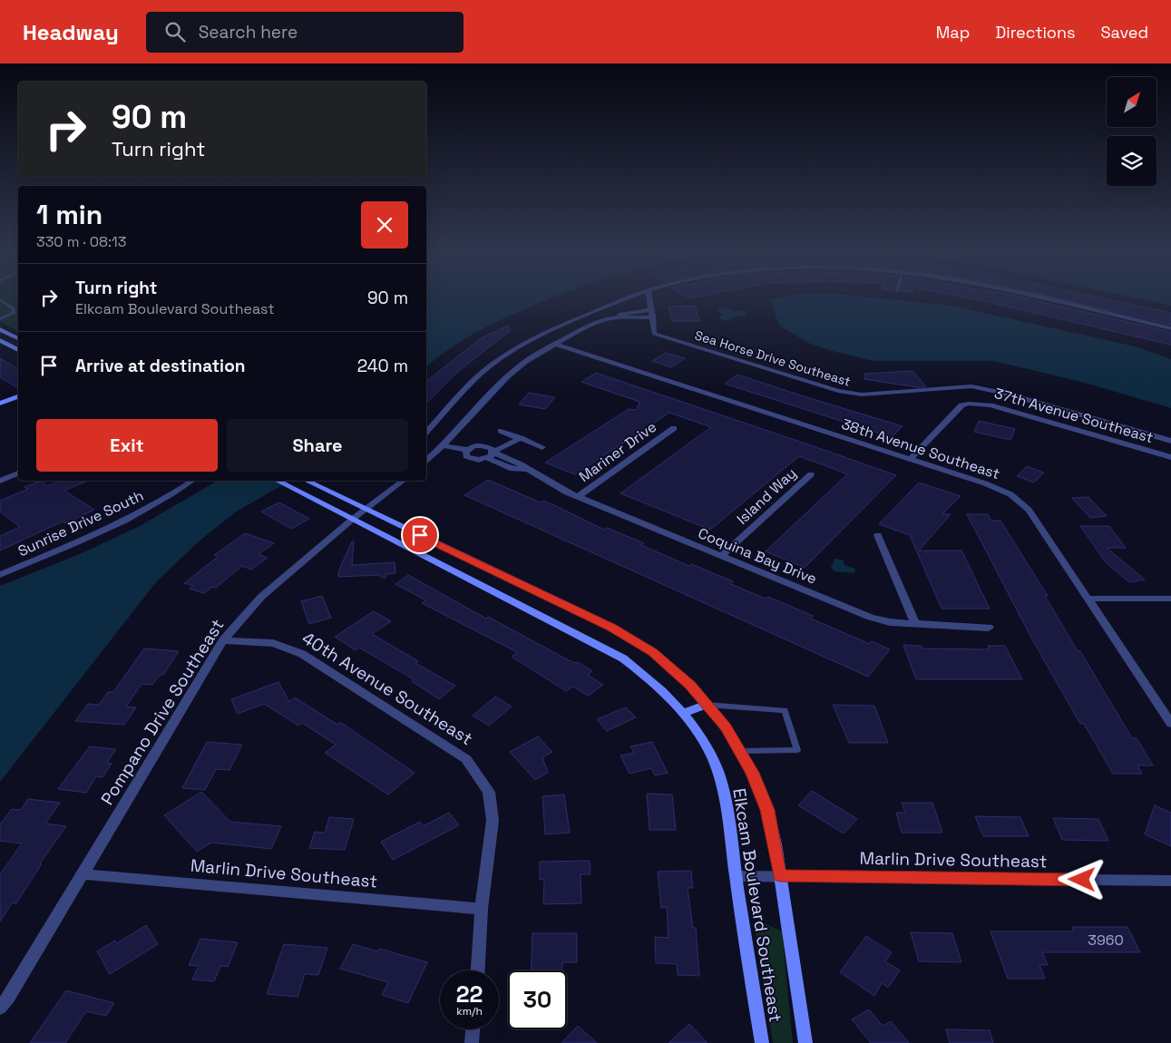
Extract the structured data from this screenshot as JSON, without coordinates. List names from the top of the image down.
{
  "streets": {
    "street": [
      "Sea Horse Drive Southeast",
      "37th Avenue Southeast",
      "38th Avenue Southeast",
      "Mariner Drive",
      "Island Way",
      "Sunrise Drive South",
      "Coquina Bay Drive",
      "40th Avenue Southeast",
      "Pompano Drive Southeast",
      "Marlin Drive Southeast",
      "Elkcam Boulevard Southeast"
    ]
  },
  "crossings": [
    ["37th Avenue Southeast", "38th Avenue Southeast"],
    ["Mariner Drive", "Coquina Bay Drive"],
    ["Island Way", "Coquina Bay Drive"],
    ["40th Avenue Southeast", "Pompano Drive Southeast"],
    ["40th Avenue Southeast", "Marlin Drive Southeast"],
    ["Pompano Drive Southeast", "Marlin Drive Southeast"],
    ["Pompano Drive Southeast", "Elkcam Boulevard Southeast"],
    ["Marlin Drive Southeast", "Elkcam Boulevard Southeast"]
  ],
  "house_numbers": ["3960"],
  "north": "top right",
  "page": {
    "header": "Headway",
    "search": "Search here",
    "nav": ["Map", "Directions", "Saved"],
    "turn": ["90 m", "Turn right"],
    "heading": ["1 min", "330 m · 08:13"],
    "list": [
      {
        "name": "Turn right",
        "note": "Elkcam Boulevard Southeast",
        "value": "90 m"
      },
      {
        "name": "Arrive at destination",
        "value": "240 m"
      }
    ],
    "buttons": ["Exit", "Share"],
    "speed": "22 km/h",
    "limit": "30"
  }
}
